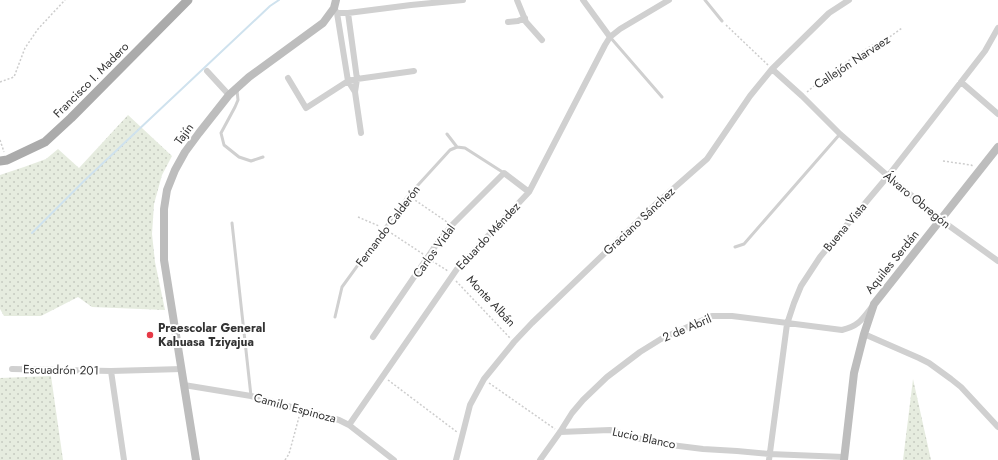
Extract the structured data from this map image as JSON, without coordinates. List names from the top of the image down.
{
  "streets": {
    "main road": ["Francisco I. Madero", "Tajín", "Aquiles Serdán"],
    "street": [
      "Álvaro Obregón",
      "Graciano Sánchez",
      "Buena Vista",
      "Eduardo Méndez",
      "Carlos Vidal",
      "2 de Abril",
      "Escuadrón 201",
      "Camilo Espinoza",
      "Lucio Blanco"
    ],
    "lane": ["Fernando Calderón"],
    "path": ["Callejón Narvaez", "Monte Albán"]
  },
  "crossings": [
    ["Callejón Narvaez", "Álvaro Obregón"],
    ["Tajín", "Escuadrón 201"],
    ["Tajín", "Camilo Espinoza"],
    ["Álvaro Obregón", "Graciano Sánchez"],
    ["Álvaro Obregón", "Buena Vista"],
    ["Álvaro Obregón", "Aquiles Serdán"],
    ["Graciano Sánchez", "Monte Albán"],
    ["Fernando Calderón", "Monte Albán"],
    ["Buena Vista", "2 de Abril"],
    ["Buena Vista", "Lucio Blanco"],
    ["Eduardo Méndez", "Monte Albán"],
    ["Eduardo Méndez", "Camilo Espinoza"],
    ["Carlos Vidal", "Monte Albán"],
    ["Aquiles Serdán", "2 de Abril"],
    ["Aquiles Serdán", "Lucio Blanco"],
    ["2 de Abril", "Lucio Blanco"]
  ],
  "places": ["Preescolar General Kahuasa Tziyajua"]
}
